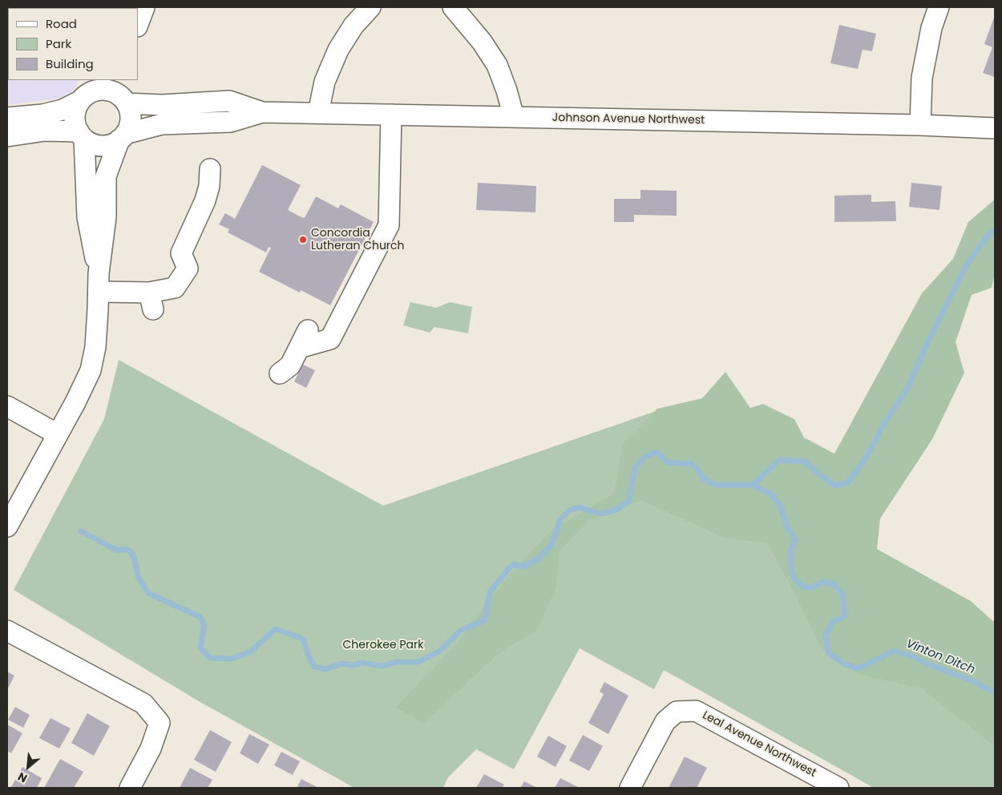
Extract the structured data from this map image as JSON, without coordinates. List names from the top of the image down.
{
  "streets": {
    "street": ["Johnson Avenue Northwest", "Leal Avenue Northwest"]
  },
  "water": ["Vinton Ditch"],
  "parks": ["Cherokee Park"],
  "places": ["Concordia Lutheran Church"],
  "legend": ["Road", "Park", "Building"],
  "north": "bottom left"
}
